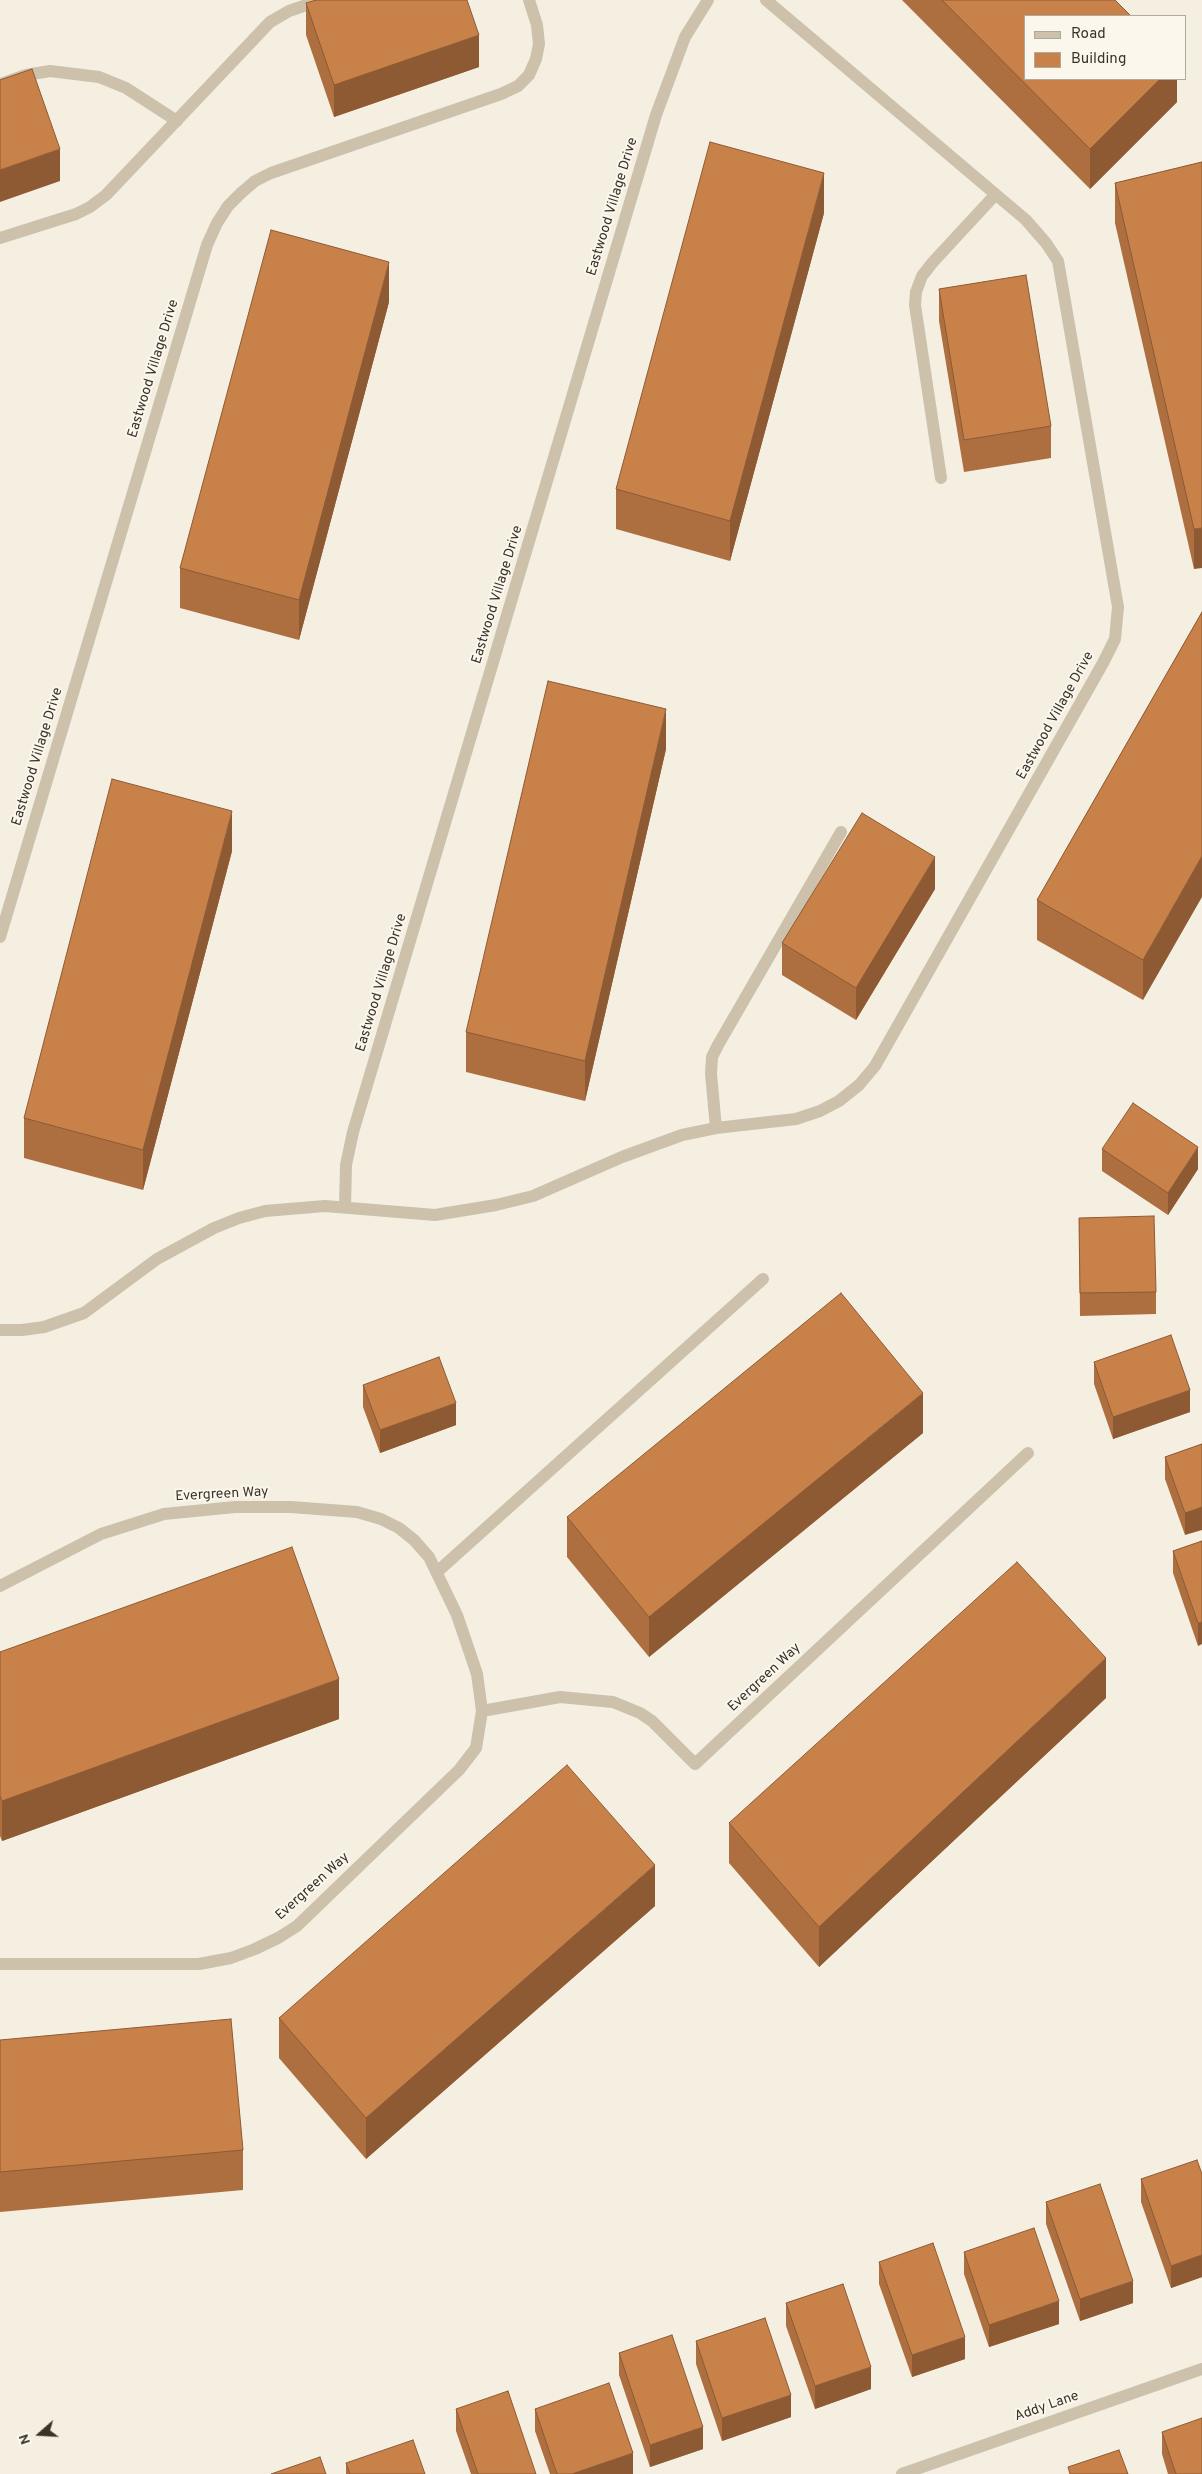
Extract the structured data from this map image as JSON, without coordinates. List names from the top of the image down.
{
  "streets": {
    "street": ["Eastwood Village Drive", "Evergreen Way", "Addy Lane"]
  },
  "legend": ["Road", "Building"],
  "north": "left"
}
